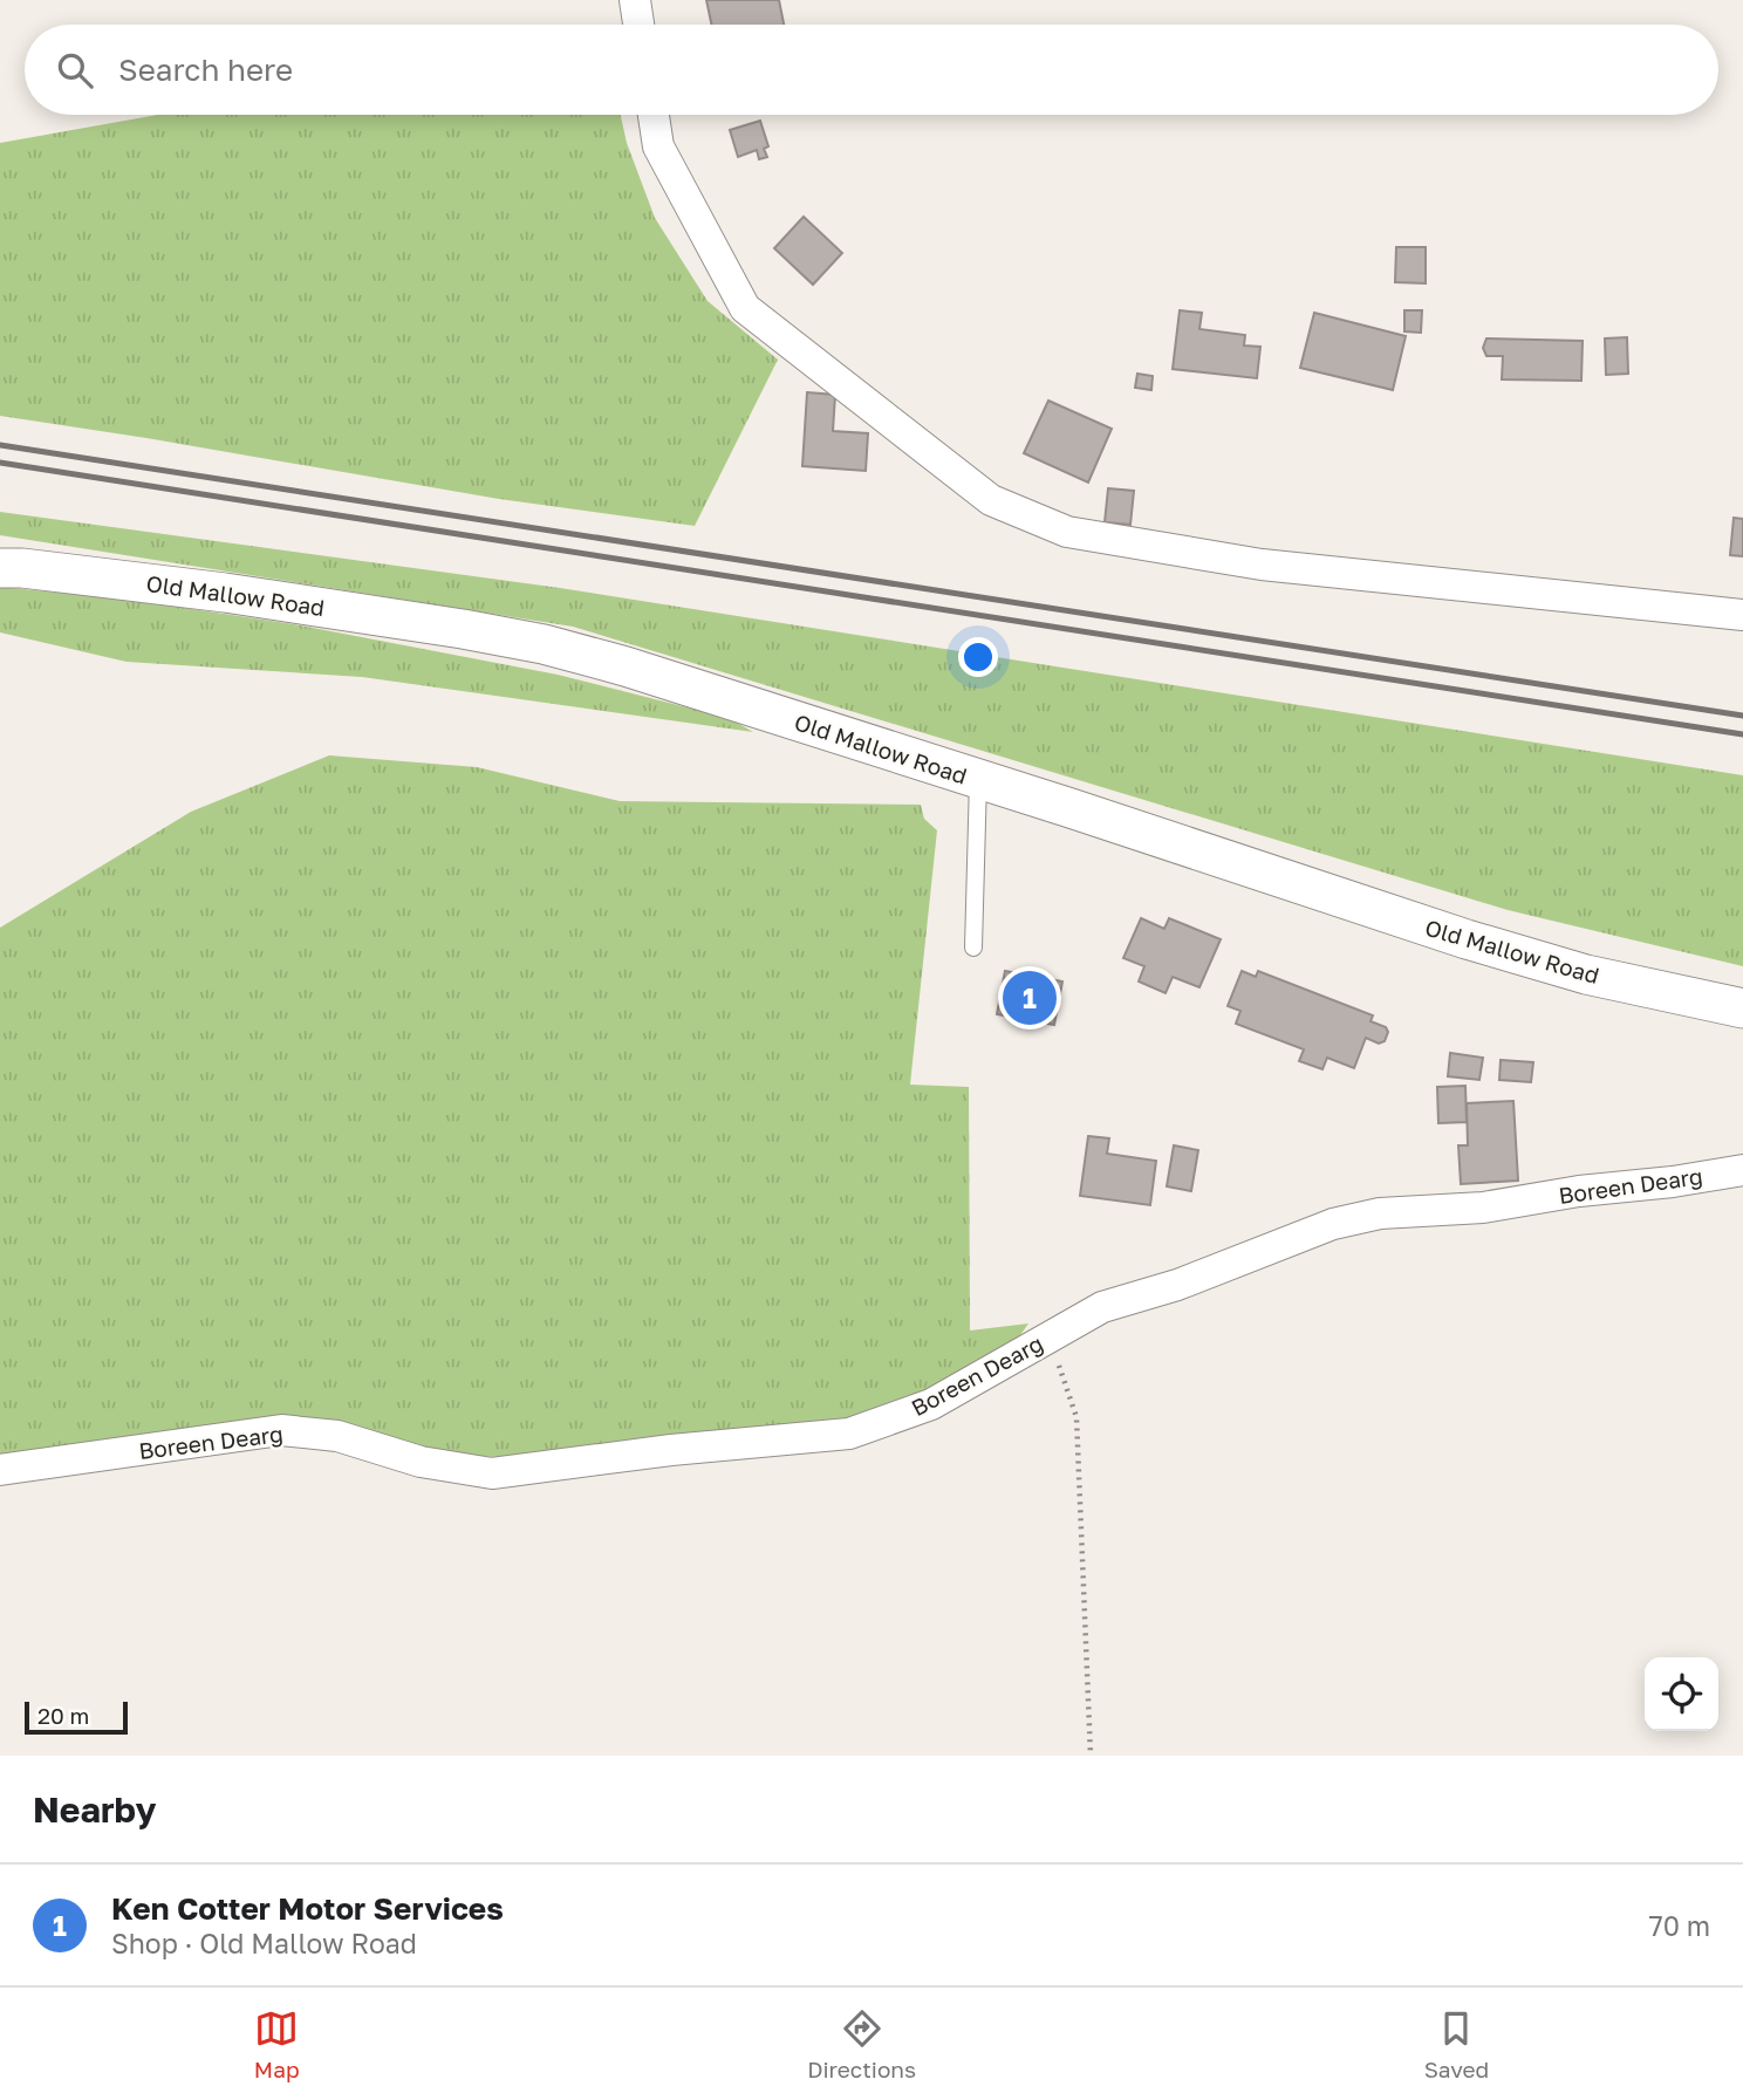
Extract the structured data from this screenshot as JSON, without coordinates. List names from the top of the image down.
{
  "streets": {
    "street": ["Old Mallow Road", "Boreen Dearg"]
  },
  "scale_bar": "20 m",
  "page": {
    "search": "Search here",
    "pins": "1",
    "scale": "20 m",
    "heading": "Nearby",
    "list": [
      {
        "mark": "1",
        "name": "Ken Cotter Motor Services",
        "note": "Shop · Old Mallow Road",
        "value": "70 m"
      }
    ],
    "nav": ["Map", "Directions", "Saved"]
  }
}
